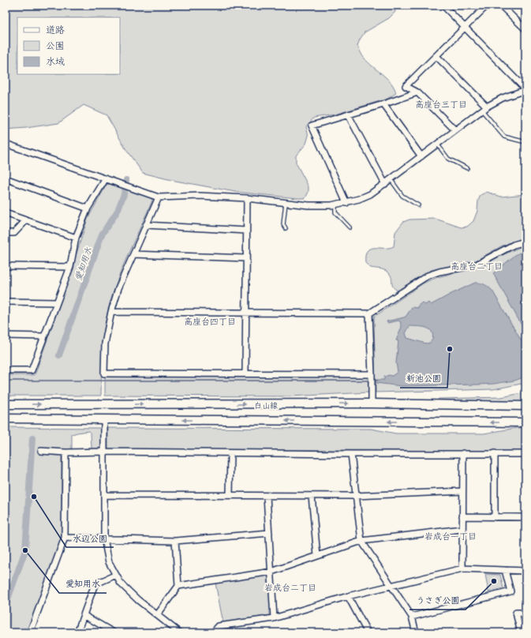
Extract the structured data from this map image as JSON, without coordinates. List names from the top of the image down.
{
  "streets": {
    "street": ["白山線"]
  },
  "districts": [
    "高座台三丁目",
    "高座台二丁目",
    "高座台四丁目",
    "岩成台一丁目",
    "岩成台二丁目"
  ],
  "water": ["愛知用水"],
  "places": [
    "新池公園",
    "水辺公園",
    "愛知用水",
    "うさぎ公園"
  ],
  "legend": ["道路", "公園", "水域"]
}
